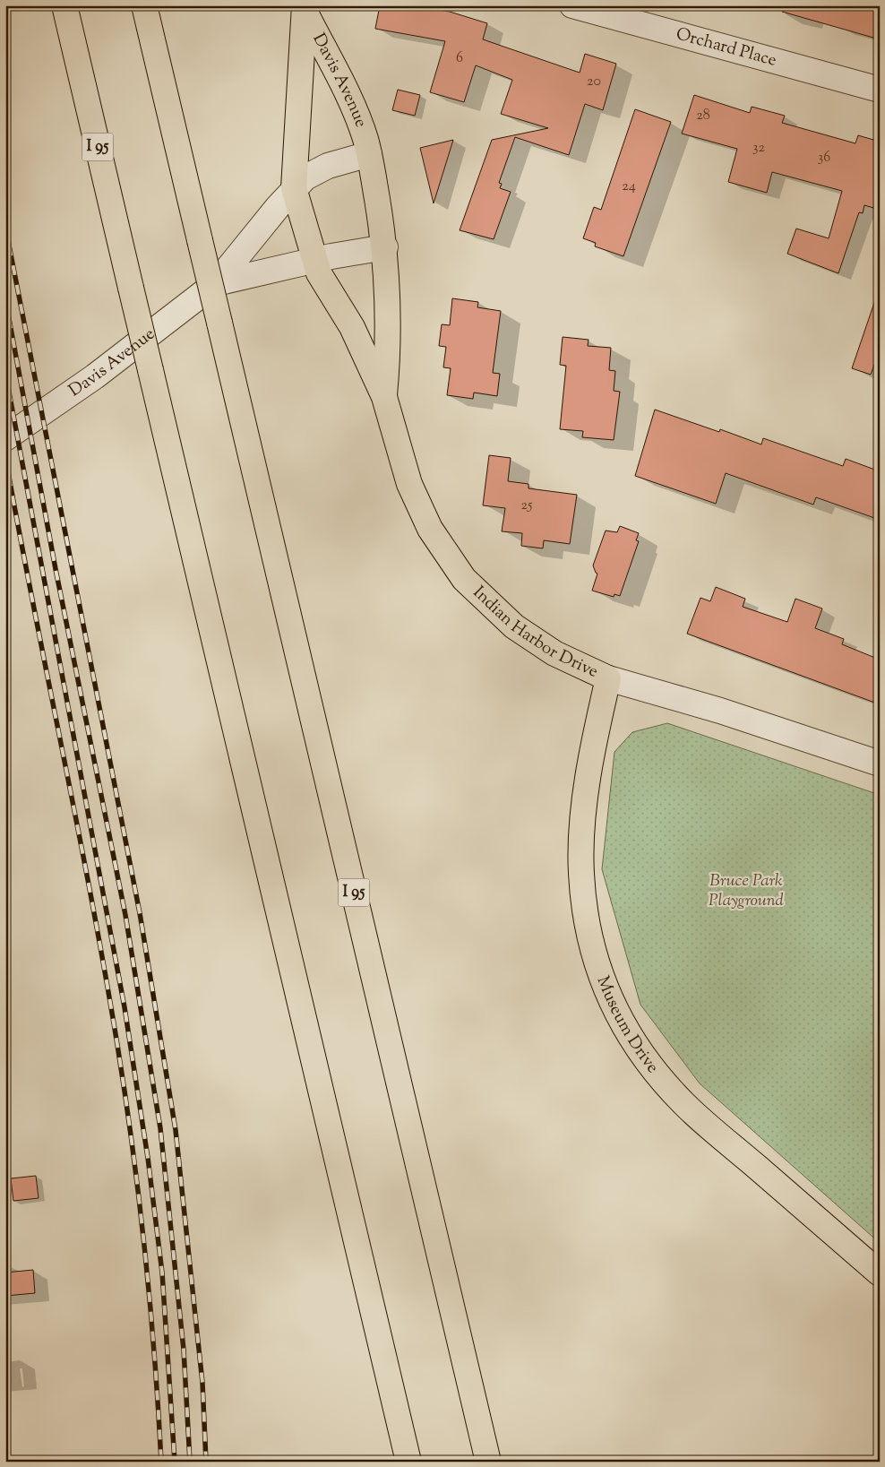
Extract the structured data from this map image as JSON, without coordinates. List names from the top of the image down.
{
  "streets": {
    "main road": [
      "Davis Avenue",
      "I 95",
      "Indian Harbor Drive",
      "Museum Drive"
    ],
    "street": ["Orchard Place"]
  },
  "crossings": [
    ["Davis Avenue", "Indian Harbor Drive"],
    ["Indian Harbor Drive", "Museum Drive"]
  ],
  "parks": ["Bruce Park Playground"],
  "house_numbers": [
    "6",
    "20",
    "28",
    "32",
    "36",
    "24",
    "25"
  ]
}
